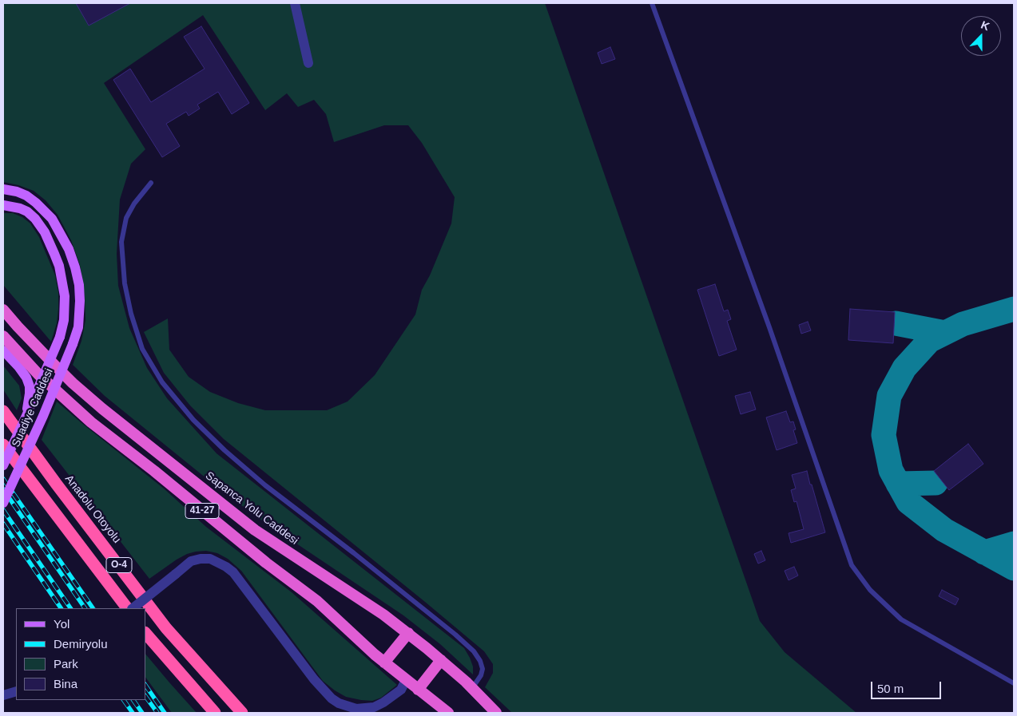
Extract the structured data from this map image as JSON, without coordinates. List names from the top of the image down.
{
  "streets": {
    "highway": [
      "Sapanca Yolu Caddesi",
      "Anadolu Otoyolu",
      "41-27",
      "O-4"
    ],
    "main road": ["Suadiye Caddesi"]
  },
  "legend": [
    "Yol",
    "Demiryolu",
    "Park",
    "Bina"
  ],
  "scale_bar": "50 m",
  "north": "top"
}
